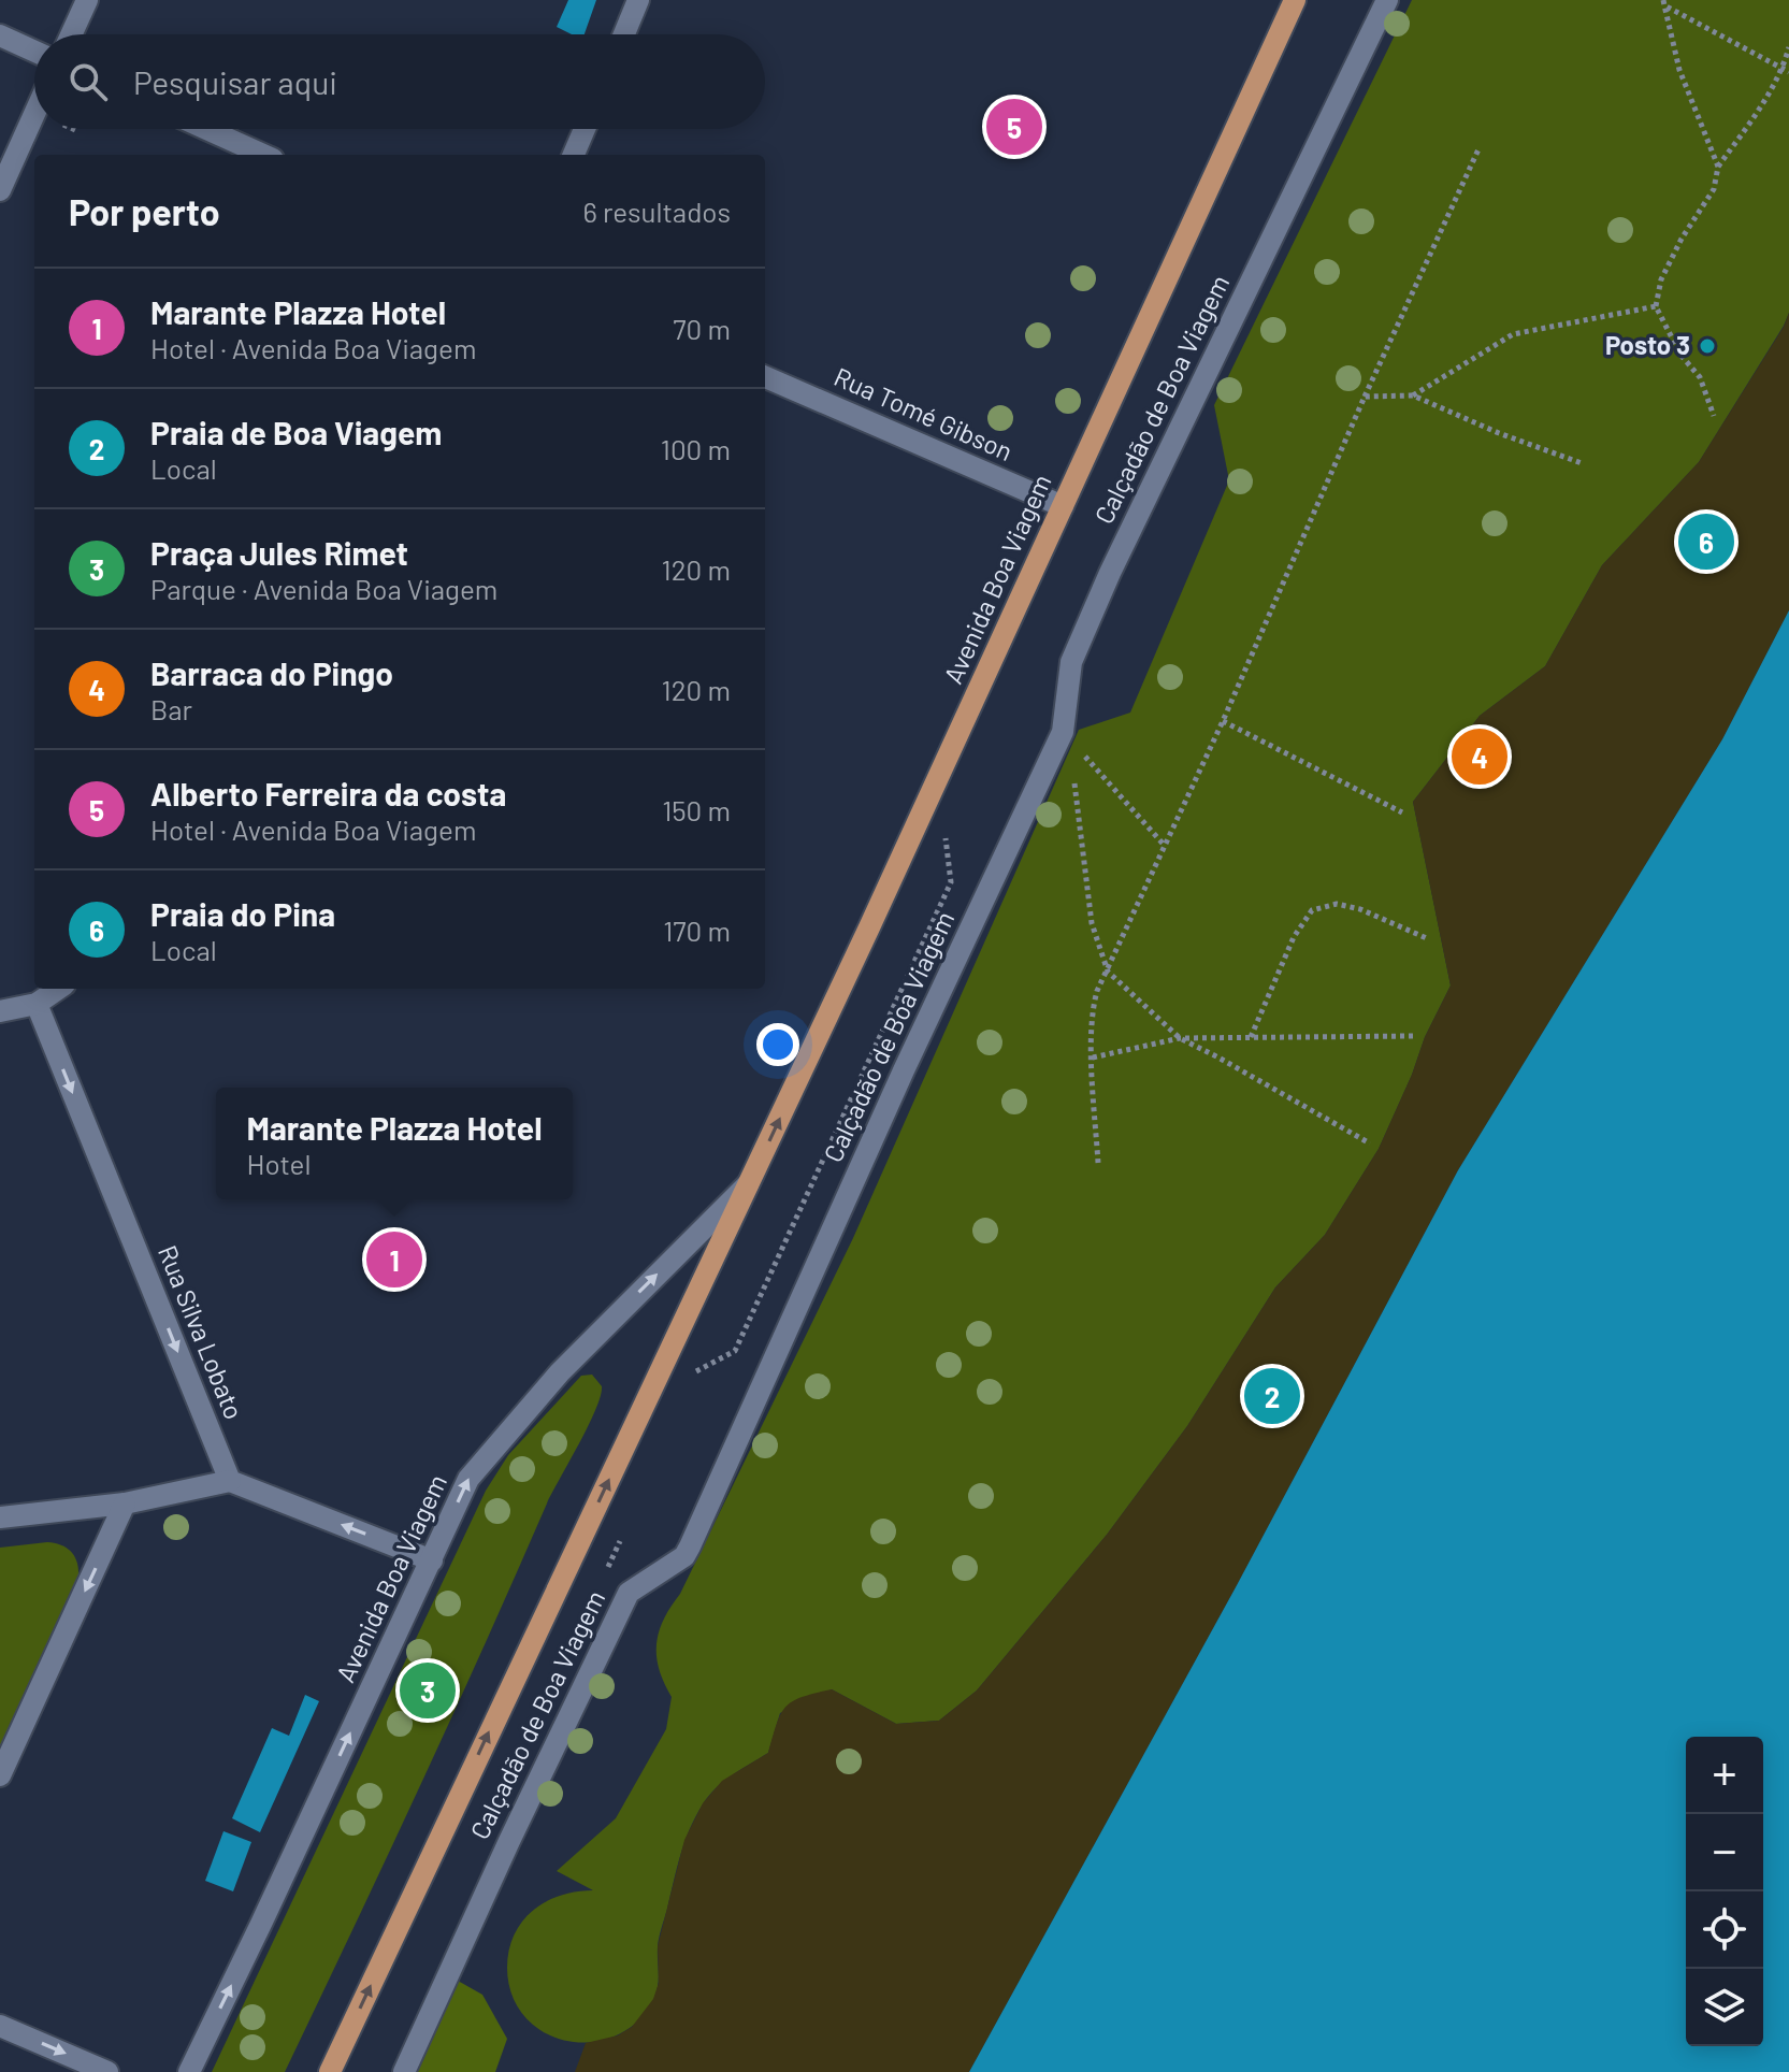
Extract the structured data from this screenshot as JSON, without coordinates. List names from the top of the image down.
{
  "streets": {
    "main road": ["Avenida Boa Viagem"],
    "street": ["Calçadão de Boa Viagem", "Rua Tomé Gibson", "Rua Silva Lobato"]
  },
  "crossings": [
    ["Rua Tomé Gibson", "Avenida Boa Viagem"]
  ],
  "one_way": ["Avenida Boa Viagem", "Rua Silva Lobato"],
  "places": ["Posto 3"],
  "page": {
    "search": "Pesquisar aqui",
    "pins": [
      "5",
      "6",
      "4",
      "1",
      "2",
      "3"
    ],
    "heading": ["Por perto", "6 resultados"],
    "list": [
      {
        "mark": "1",
        "name": "Marante Plazza Hotel",
        "note": "Hotel · Avenida Boa Viagem",
        "value": "70 m"
      },
      {
        "mark": "2",
        "name": "Praia de Boa Viagem",
        "note": "Local",
        "value": "100 m"
      },
      {
        "mark": "3",
        "name": "Praça Jules Rimet",
        "note": "Parque · Avenida Boa Viagem",
        "value": "120 m"
      },
      {
        "mark": "4",
        "name": "Barraca do Pingo",
        "note": "Bar",
        "value": "120 m"
      },
      {
        "mark": "5",
        "name": "Alberto Ferreira da costa",
        "note": "Hotel · Avenida Boa Viagem",
        "value": "150 m"
      },
      {
        "mark": "6",
        "name": "Praia do Pina",
        "note": "Local",
        "value": "170 m"
      }
    ],
    "popup": ["Marante Plazza Hotel", "Hotel"],
    "map_buttons": ["+", "−"]
  }
}
